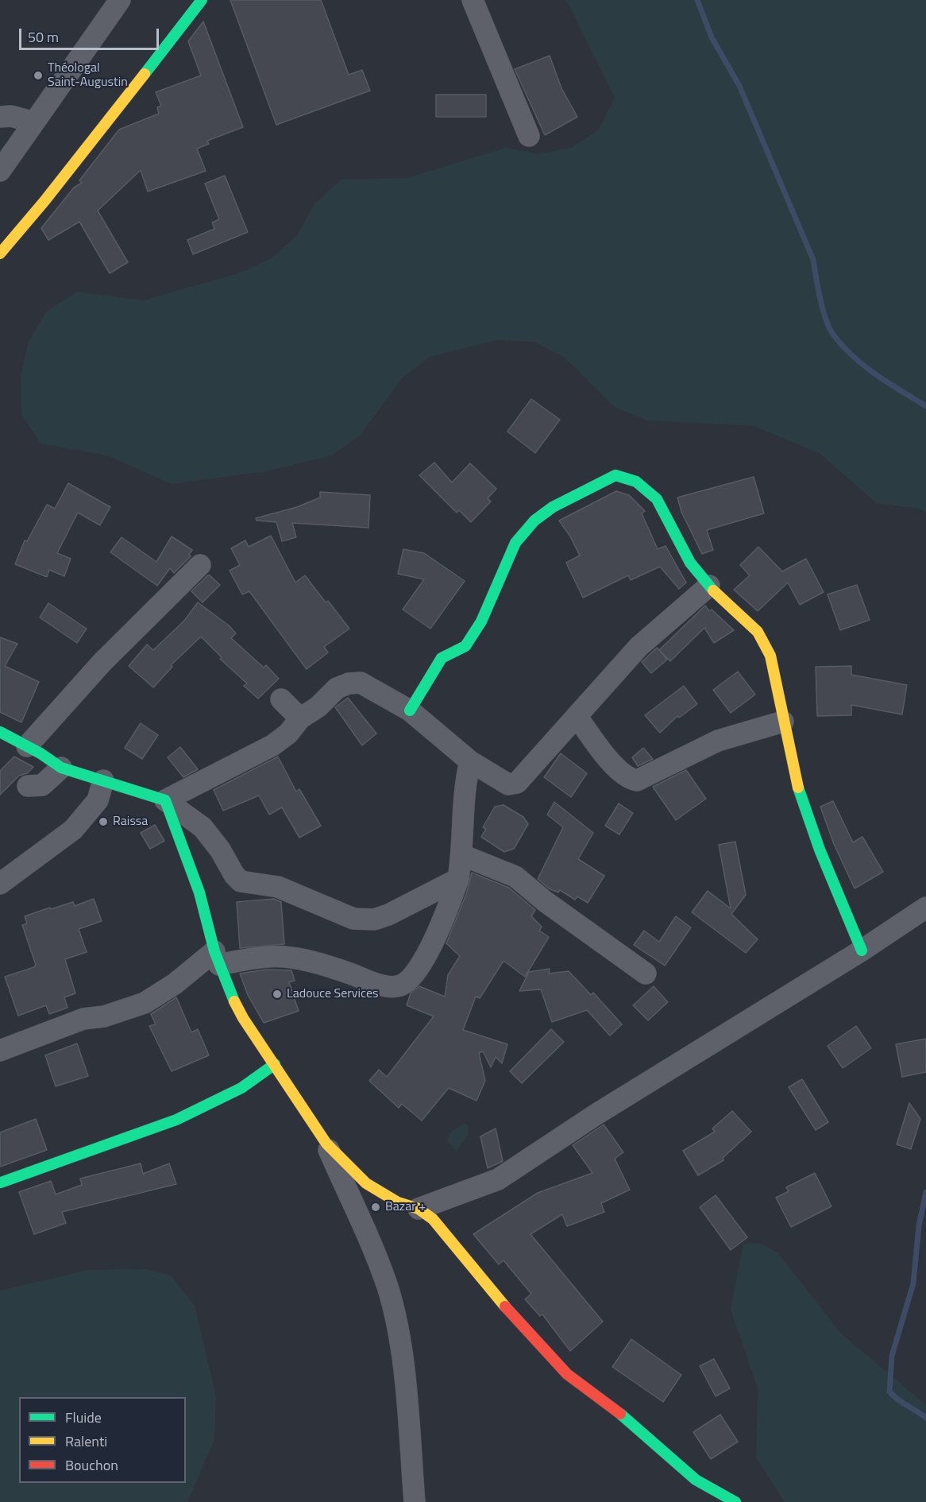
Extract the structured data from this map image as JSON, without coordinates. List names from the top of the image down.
{
  "places": [
    "Théologal Saint-Augustin",
    "Raissa",
    "Ladouce Services",
    "Bazar +"
  ],
  "legend": ["Fluide", "Ralenti", "Bouchon"],
  "scale_bar": "50 m"
}
